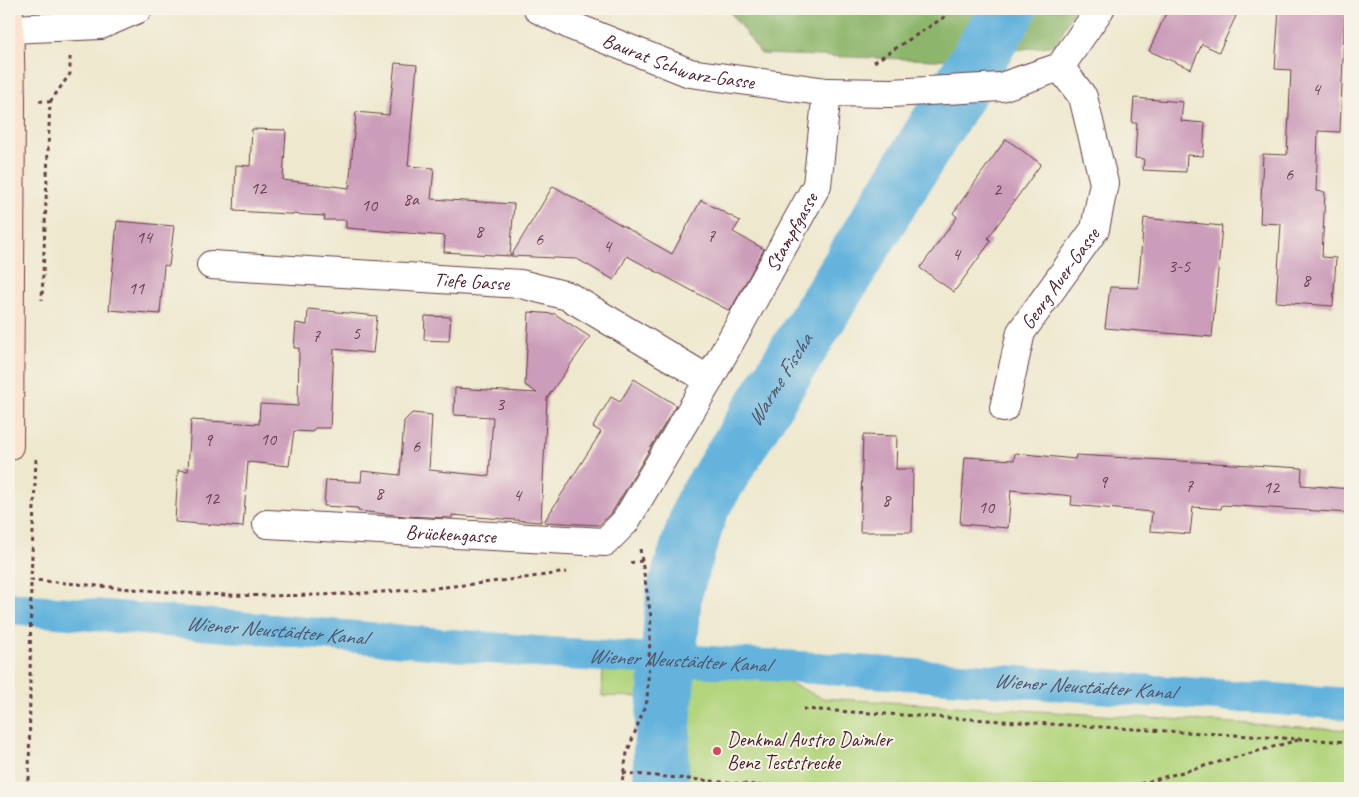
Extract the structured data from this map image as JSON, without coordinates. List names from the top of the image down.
{
  "streets": {
    "street": [
      "Baurat Schwarz-Gasse",
      "Stampfgasse",
      "Georg Auer-Gasse",
      "Tiefe Gasse",
      "Brückengasse"
    ]
  },
  "crossings": [
    ["Baurat Schwarz-Gasse", "Stampfgasse"],
    ["Stampfgasse", "Tiefe Gasse"],
    ["Stampfgasse", "Brückengasse"]
  ],
  "water": ["Warme Fischa", "Wiener Neustädter Kanal"],
  "places": ["Denkmal Austro Daimler Benz Teststrecke"],
  "house_numbers": [
    "4",
    "6",
    "12",
    "2",
    "8a",
    "10",
    "8",
    "7",
    "14",
    "6",
    "4",
    "4",
    "3-5",
    "8",
    "11",
    "5",
    "7",
    "3",
    "10",
    "9",
    "6",
    "9",
    "7",
    "12",
    "8",
    "4",
    "12",
    "8",
    "10"
  ]
}
